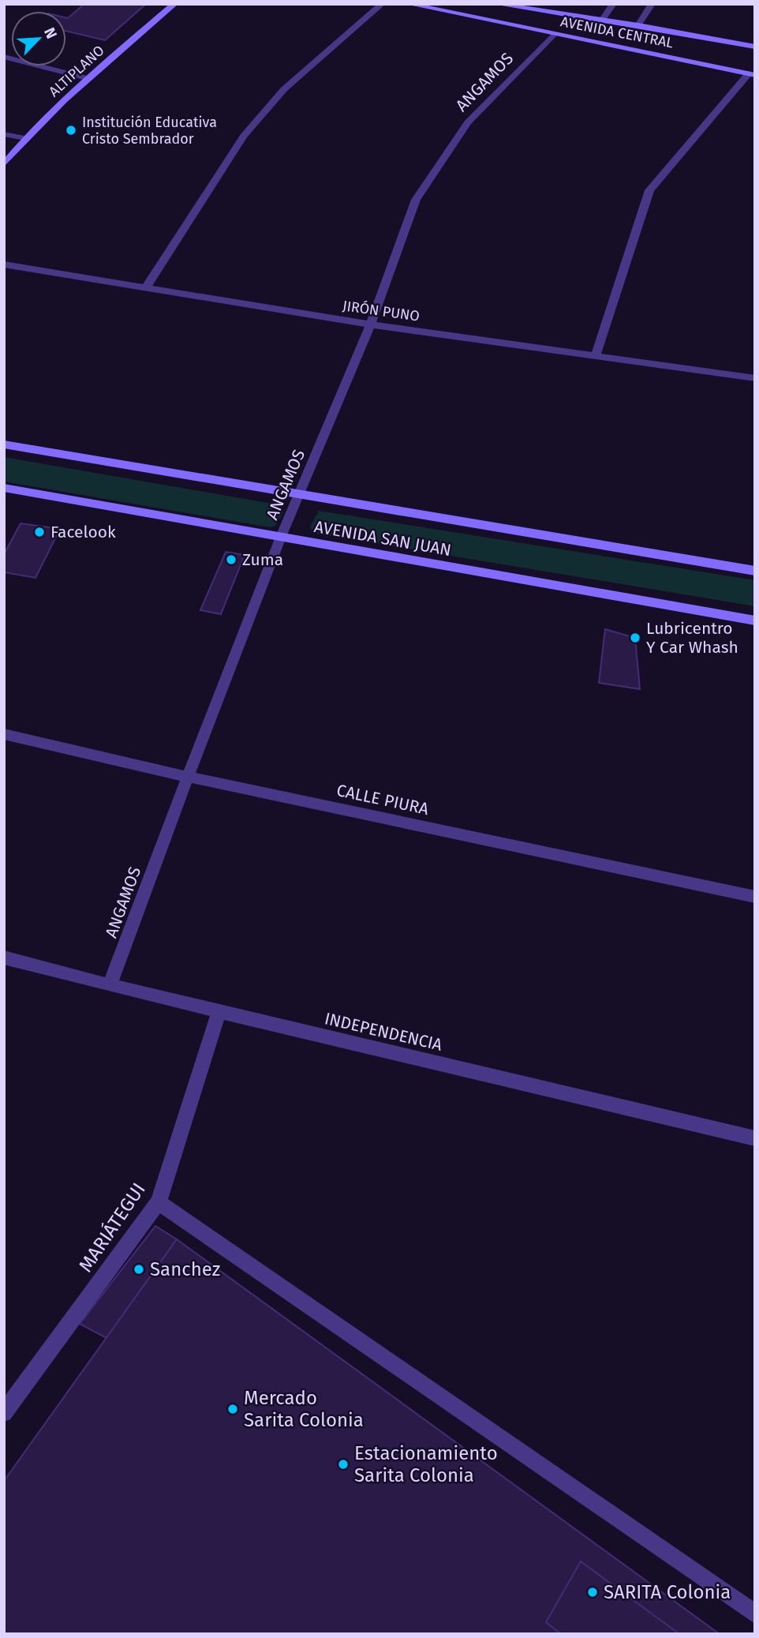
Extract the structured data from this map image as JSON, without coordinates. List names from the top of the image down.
{
  "streets": {
    "main road": ["AVENIDA CENTRAL", "ALTIPLANO", "AVENIDA SAN JUAN"],
    "street": [
      "ANGAMOS",
      "JIRÓN PUNO",
      "CALLE PIURA",
      "INDEPENDENCIA",
      "MARIÁTEGUI"
    ]
  },
  "crossings": [
    ["AVENIDA CENTRAL", "ANGAMOS"],
    ["ANGAMOS", "JIRÓN PUNO"],
    ["ANGAMOS", "AVENIDA SAN JUAN"],
    ["ANGAMOS", "CALLE PIURA"],
    ["ANGAMOS", "INDEPENDENCIA"],
    ["INDEPENDENCIA", "MARIÁTEGUI"]
  ],
  "places": [
    "Institución Educativa Cristo Sembrador",
    "Facelook",
    "Zuma",
    "Lubricentro Y Car Whash",
    "Sanchez",
    "Mercado Sarita Colonia",
    "Estacionamiento Sarita Colonia",
    "SARITA Colonia"
  ],
  "north": "top right"
}
